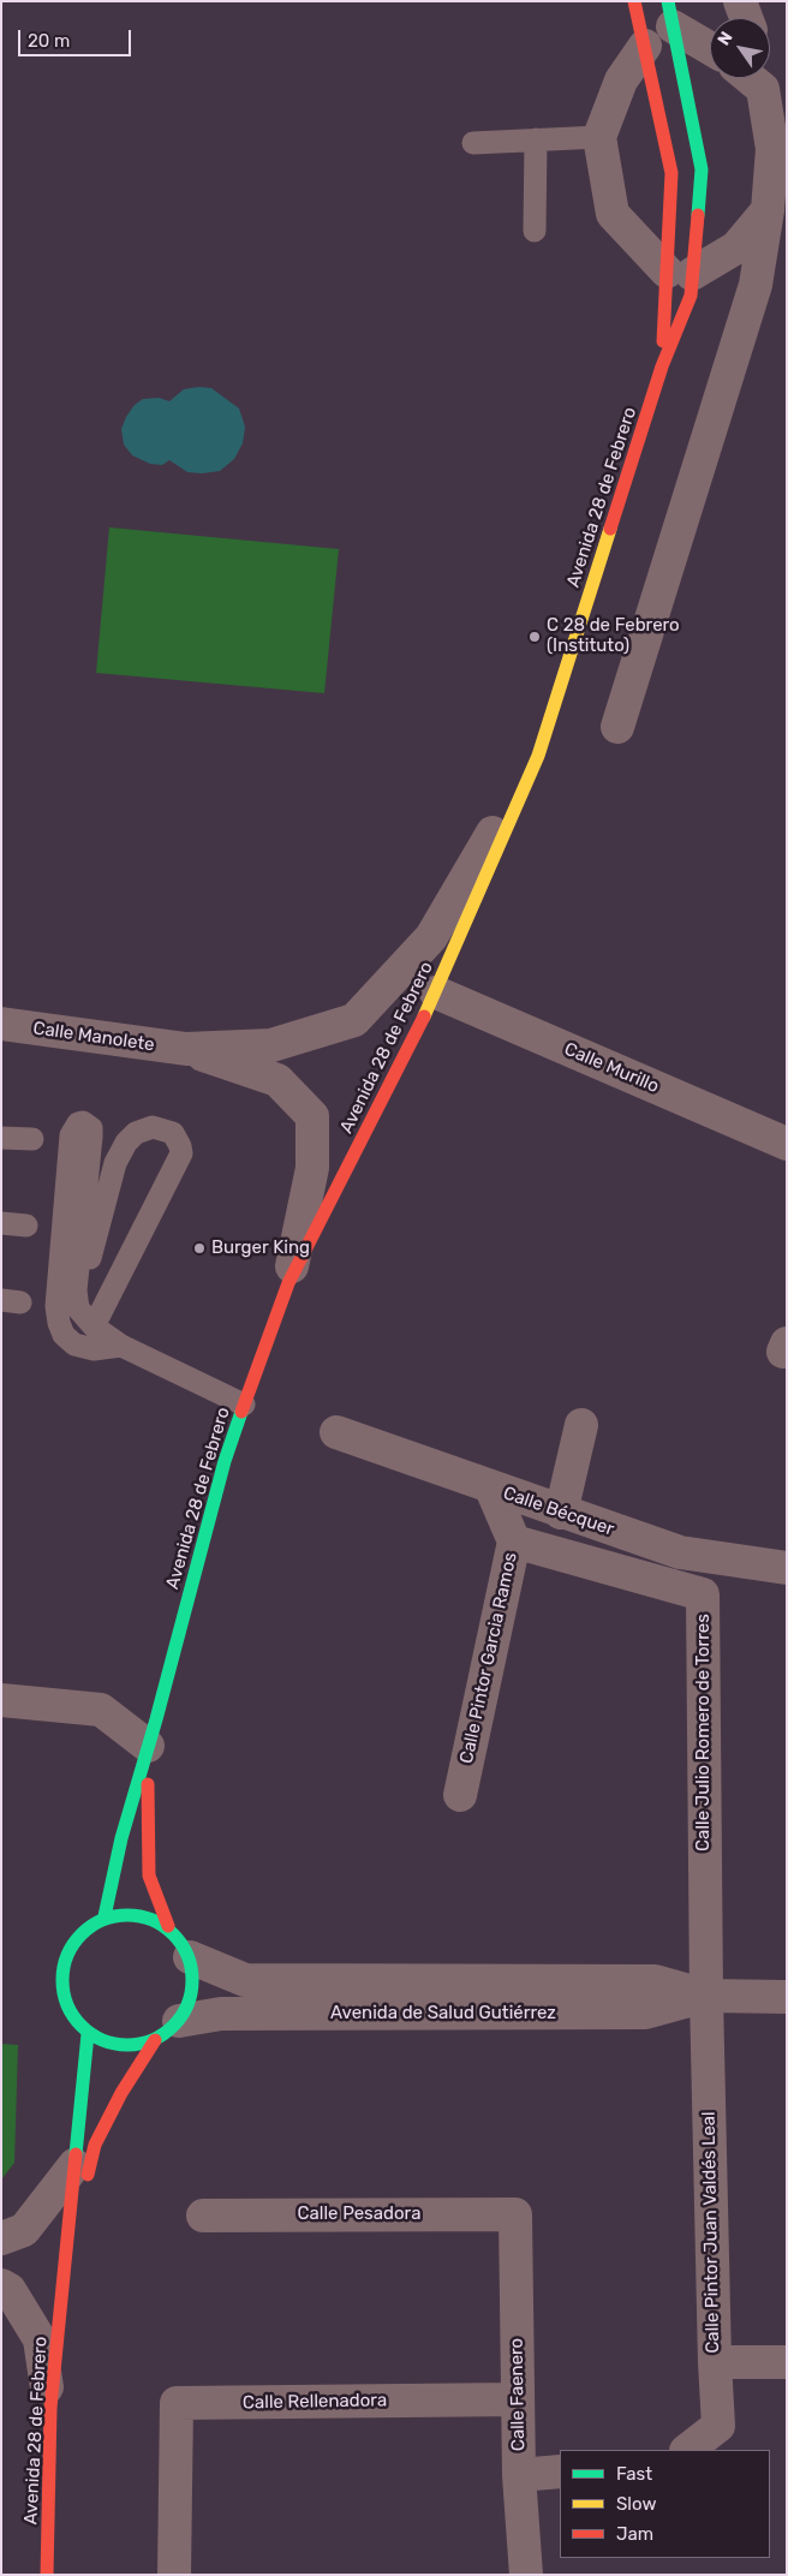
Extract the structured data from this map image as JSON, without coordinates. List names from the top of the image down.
{
  "streets": {
    "main road": ["Avenida 28 de Febrero"],
    "street": [
      "Calle Manolete",
      "Calle Murillo",
      "Calle Bécquer",
      "Calle Pintor Garcia Ramos",
      "Calle Julio Romero de Torres",
      "Avenida de Salud Gutiérrez",
      "Calle Pesadora",
      "Calle Pintor Juan Valdés Leal",
      "Calle Faenero",
      "Calle Rellenadora"
    ]
  },
  "crossings": [
    ["Avenida 28 de Febrero", "Calle Murillo"],
    ["Avenida 28 de Febrero", "Avenida de Salud Gutiérrez"],
    ["Calle Bécquer", "Calle Pintor Garcia Ramos"],
    ["Calle Pintor Garcia Ramos", "Calle Julio Romero de Torres"],
    ["Calle Julio Romero de Torres", "Avenida de Salud Gutiérrez"],
    ["Calle Julio Romero de Torres", "Calle Pintor Juan Valdés Leal"],
    ["Avenida de Salud Gutiérrez", "Calle Pintor Juan Valdés Leal"],
    ["Calle Pesadora", "Calle Faenero"],
    ["Calle Faenero", "Calle Rellenadora"]
  ],
  "places": ["C 28 de Febrero (Instituto)", "Burger King"],
  "legend": ["Fast", "Slow", "Jam"],
  "scale_bar": "20 m",
  "north": "top left"
}
